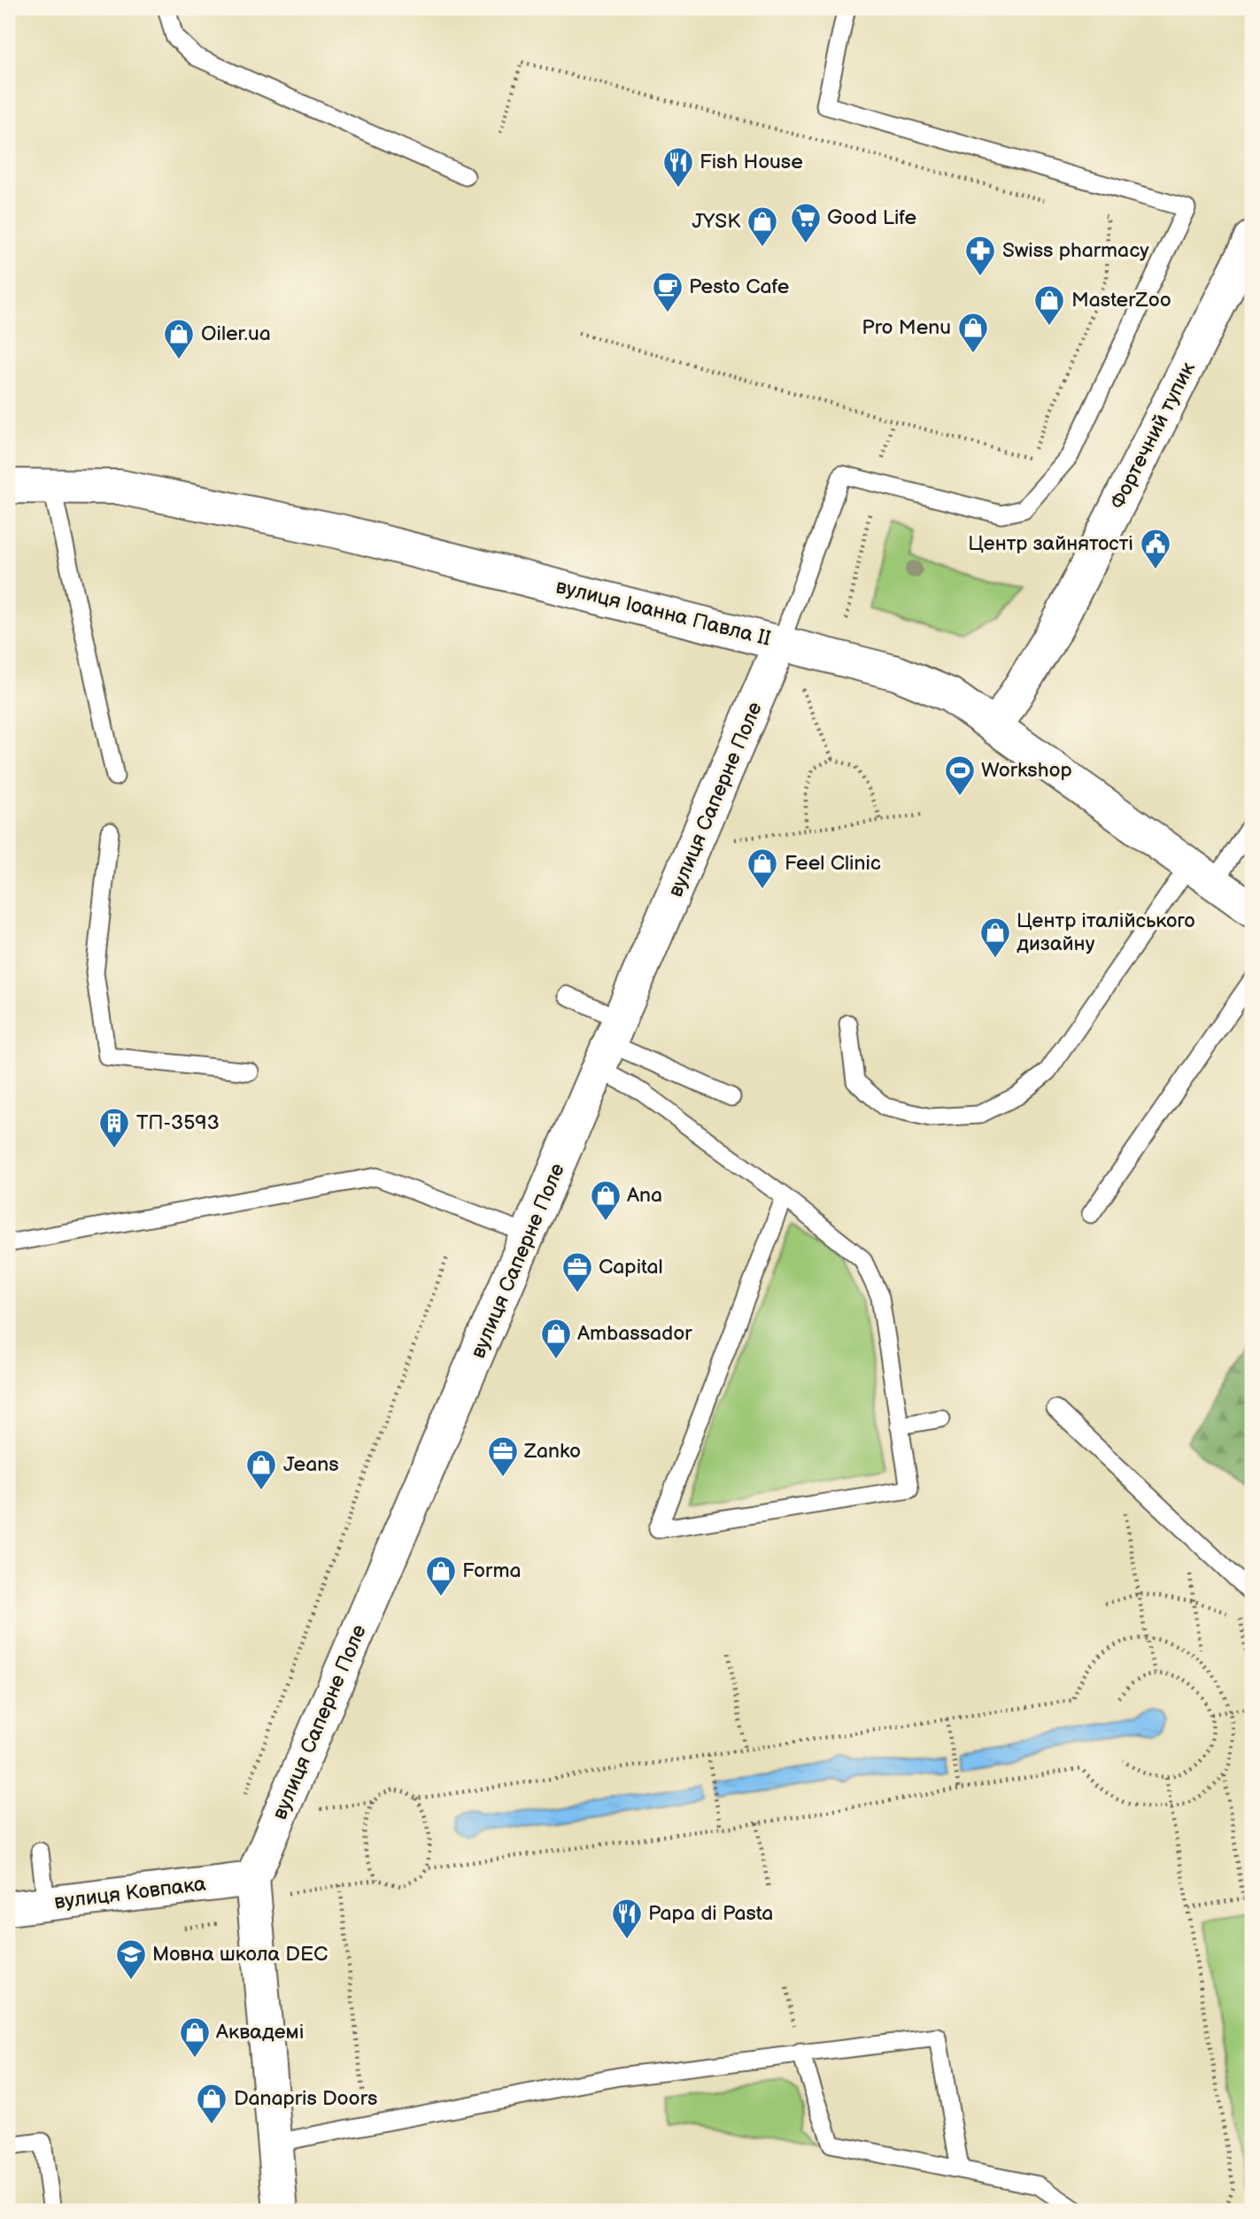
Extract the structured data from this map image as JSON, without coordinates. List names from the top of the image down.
{
  "streets": {
    "street": [
      "Фортечний тупик",
      "вулиця Іоанна Павла II",
      "вулиця Саперне Поле",
      "вулиця Ковпака"
    ]
  },
  "crossings": [
    ["Фортечний тупик", "вулиця Іоанна Павла II"],
    ["вулиця Іоанна Павла II", "вулиця Саперне Поле"],
    ["вулиця Саперне Поле", "вулиця Ковпака"]
  ],
  "places": {
    "restaurant": ["Fish House", "Papa di Pasta"],
    "supermarket": ["Good Life"],
    "shop": [
      "JYSK",
      "MasterZoo",
      "Pro Menu",
      "Oiler.ua",
      "Feel Clinic",
      "Центр італійського дизайну",
      "Ana",
      "Ambassador",
      "Jeans",
      "Forma",
      "Аквадемі",
      "Danapris Doors"
    ],
    "pharmacy": ["Swiss pharmacy"],
    "cafe": ["Pesto Cafe"],
    "public building": ["Центр зайнятості"],
    "sports": ["Workshop"],
    "building": ["ТП-3593"],
    "office": ["Capital", "Zanko"],
    "school or university": ["Мовна школа DEC"]
  }
}
